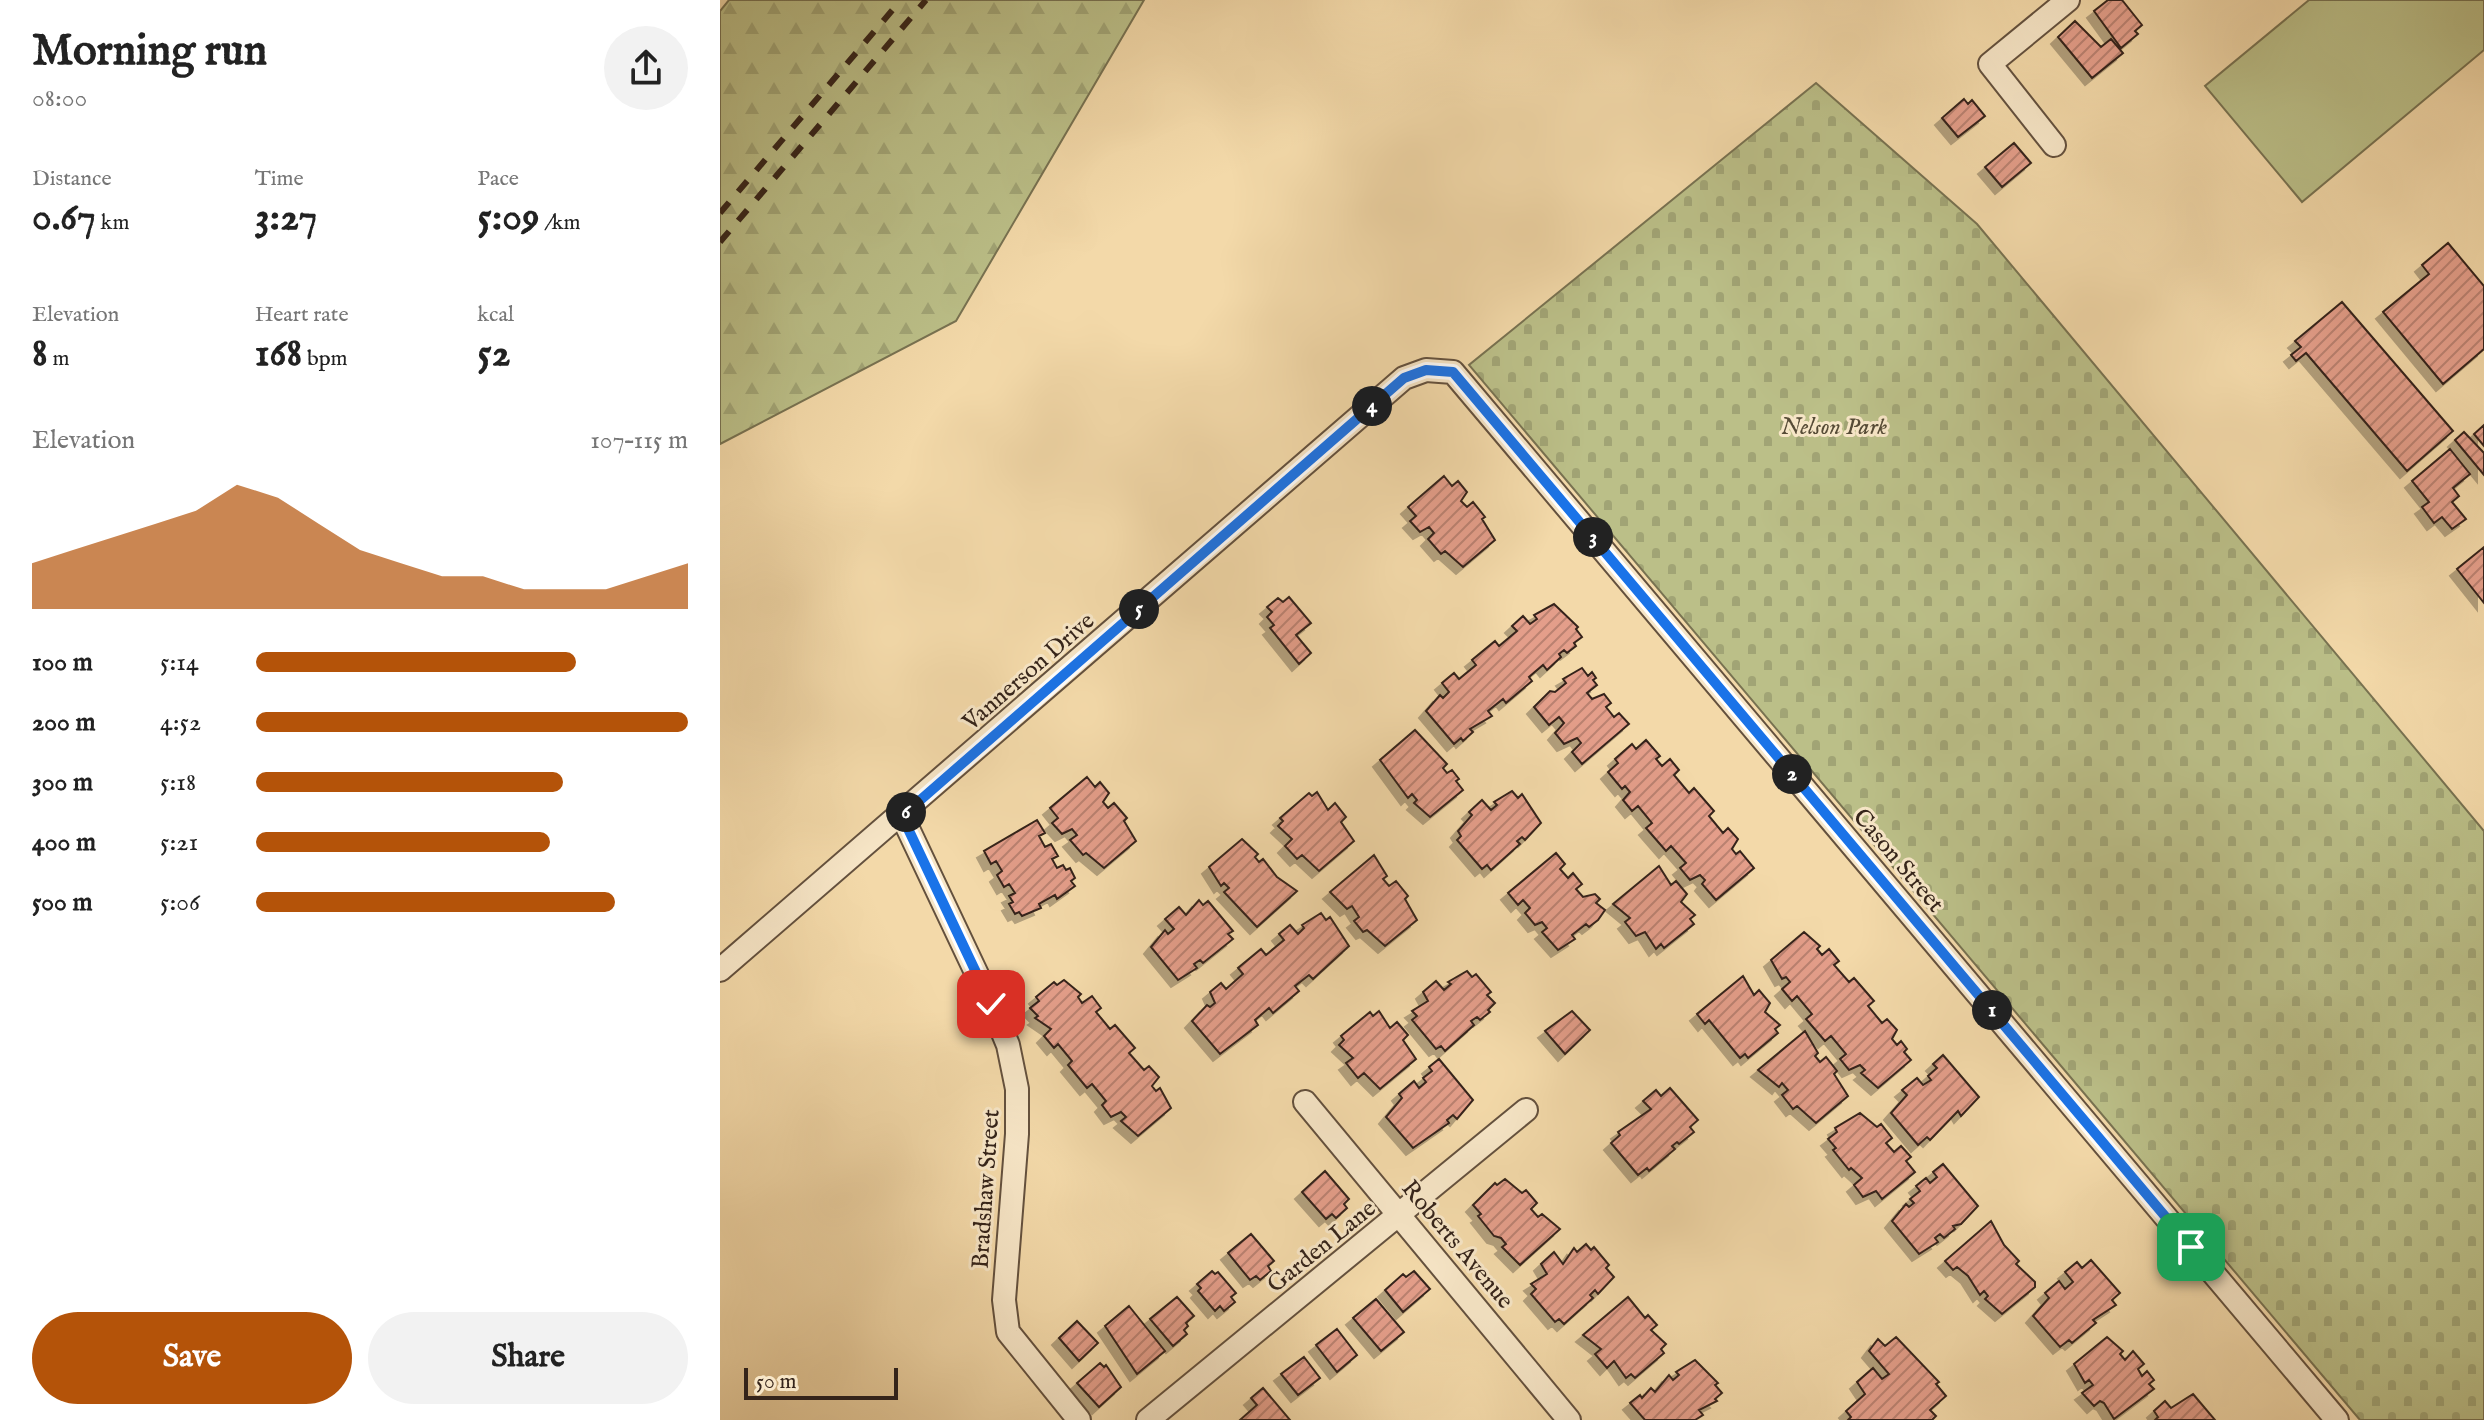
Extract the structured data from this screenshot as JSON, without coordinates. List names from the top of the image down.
{
  "streets": {
    "street": [
      "Vannerson Drive",
      "Cason Street",
      "Bradshaw Street",
      "Roberts Avenue",
      "Garden Lane"
    ]
  },
  "crossings": [
    ["Vannerson Drive", "Cason Street"],
    ["Vannerson Drive", "Bradshaw Street"],
    ["Roberts Avenue", "Garden Lane"]
  ],
  "parks": ["Nelson Park"],
  "scale_bar": "50 m",
  "page": {
    "heading": ["Morning run", "08:00"],
    "stats": [
      ["Distance", "0.67 km"],
      ["Time", "3:27"],
      ["Pace", "5:09 /km"],
      ["Elevation", "8 m"],
      ["Heart rate", "168 bpm"],
      ["kcal", "52"]
    ],
    "pins": [
      "4",
      "3",
      "5",
      "2",
      "6",
      "1"
    ],
    "chart": ["Elevation", "107–115 m"],
    "list": [
      {
        "name": "100 m",
        "note": "5:14"
      },
      {
        "name": "200 m",
        "note": "4:52"
      },
      {
        "name": "300 m",
        "note": "5:18"
      },
      {
        "name": "400 m",
        "note": "5:21"
      },
      {
        "name": "500 m",
        "note": "5:06"
      }
    ],
    "buttons": ["Save", "Share"],
    "scale": "50 m"
  }
}
